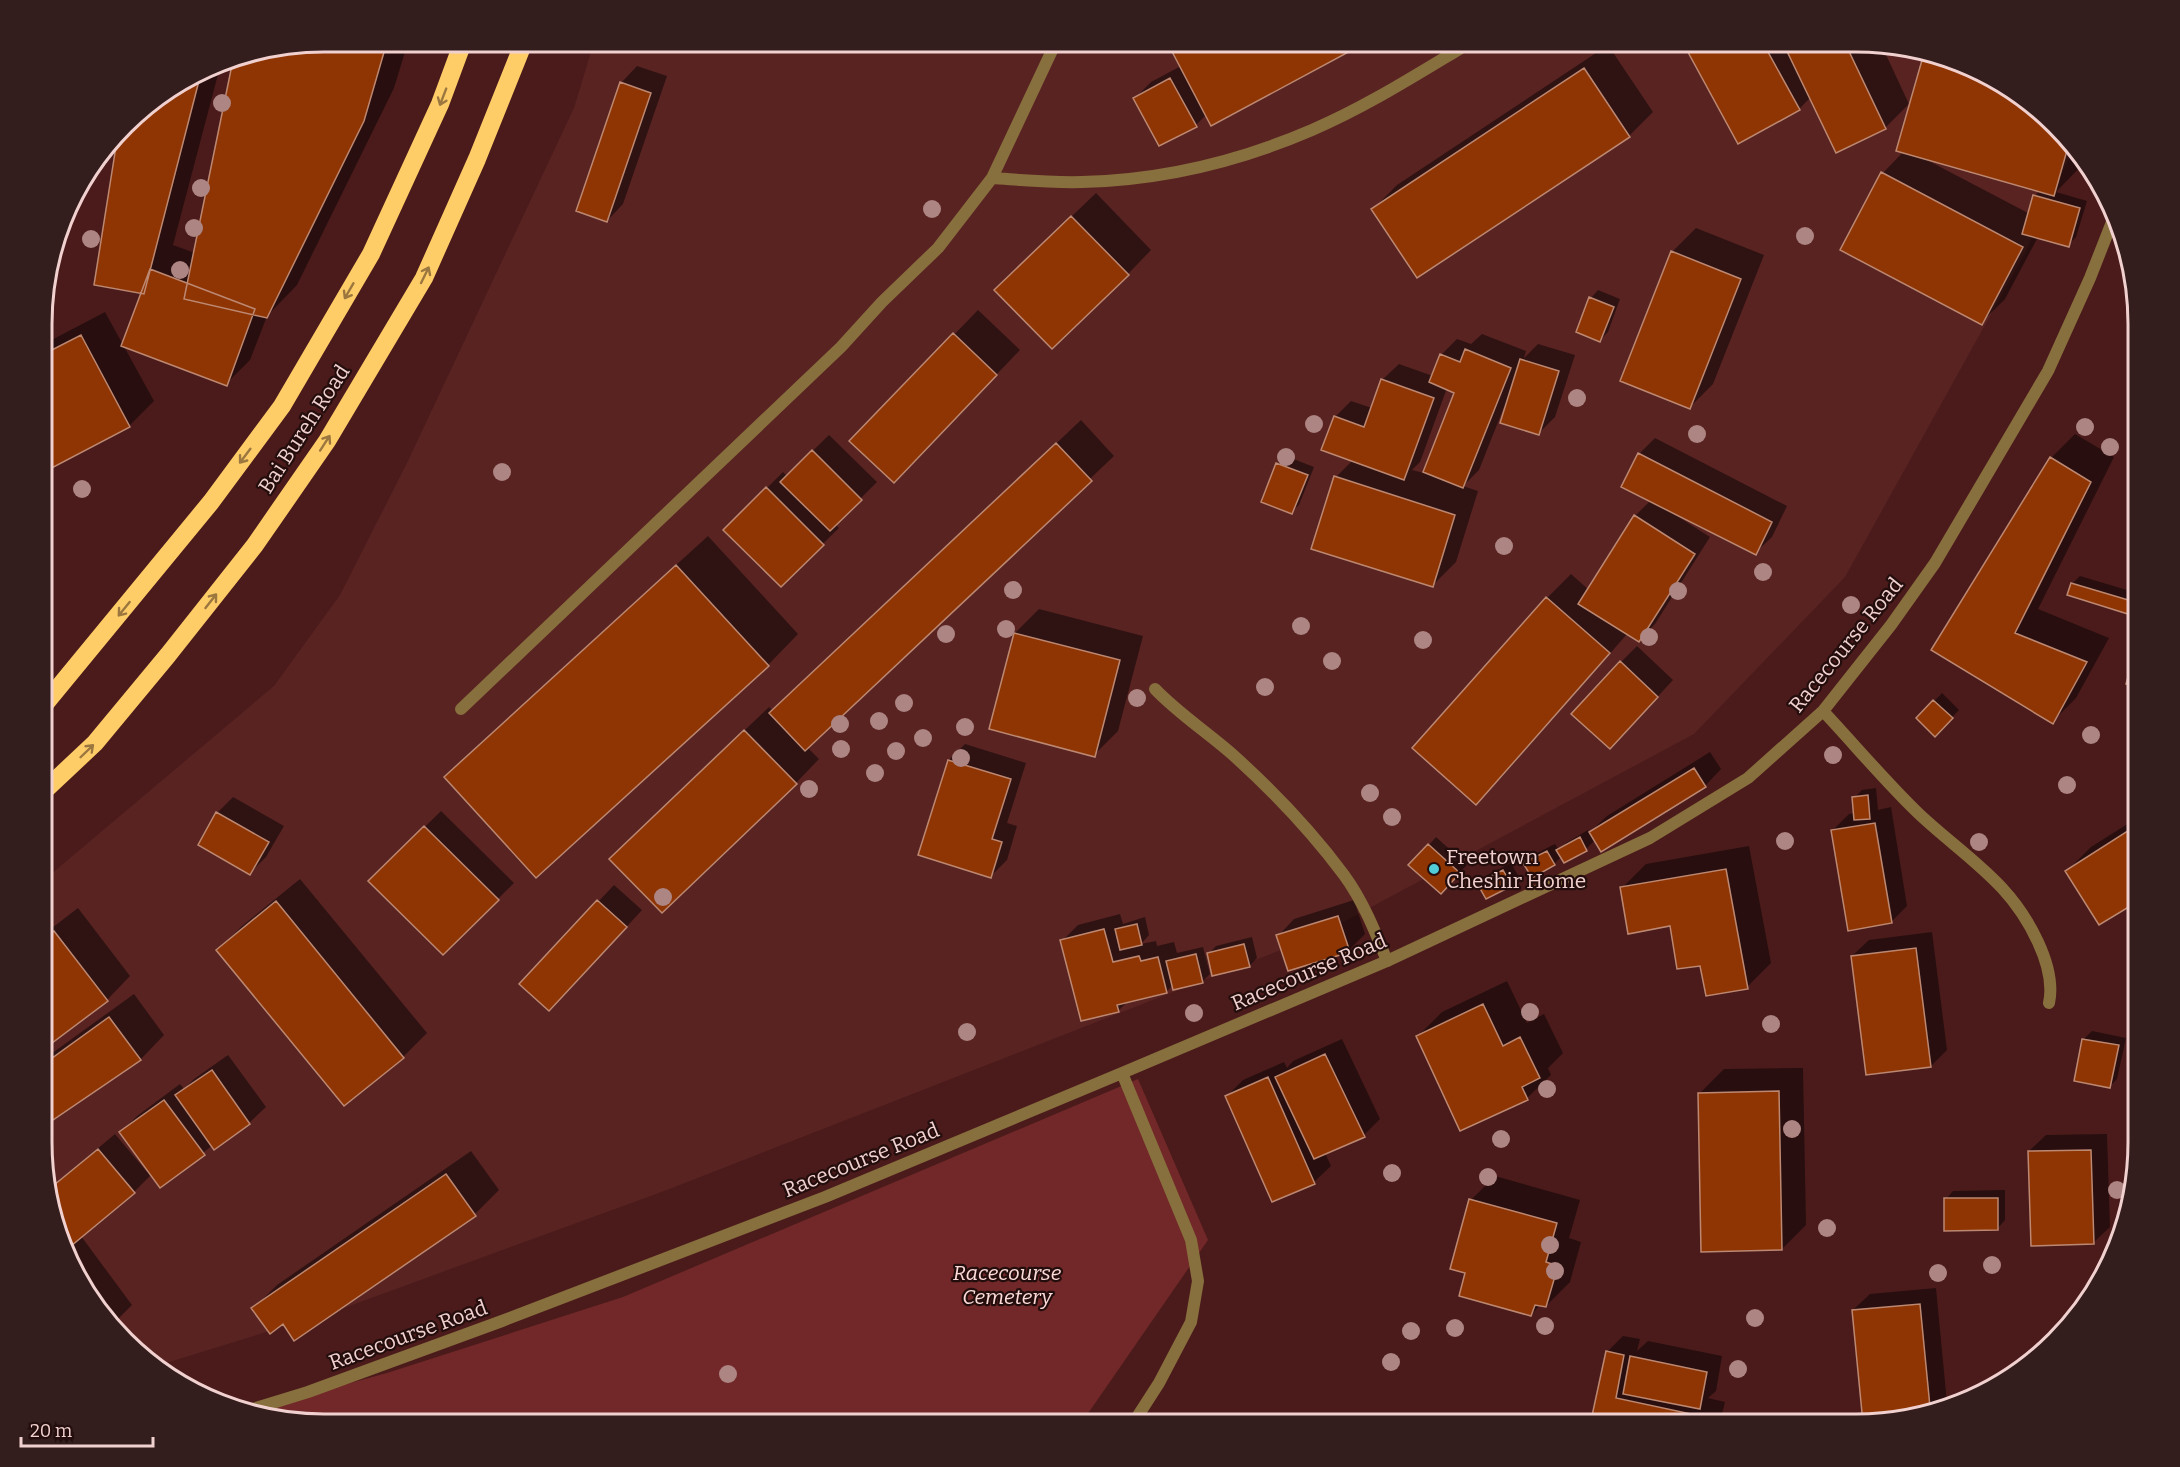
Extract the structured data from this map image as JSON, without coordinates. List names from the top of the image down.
{
  "streets": {
    "highway": ["Bai Bureh Road"],
    "street": ["Racecourse Road"]
  },
  "parks": ["Racecourse Cemetery"],
  "places": ["Freetown Cheshir Home"],
  "scale_bar": "20 m"
}
